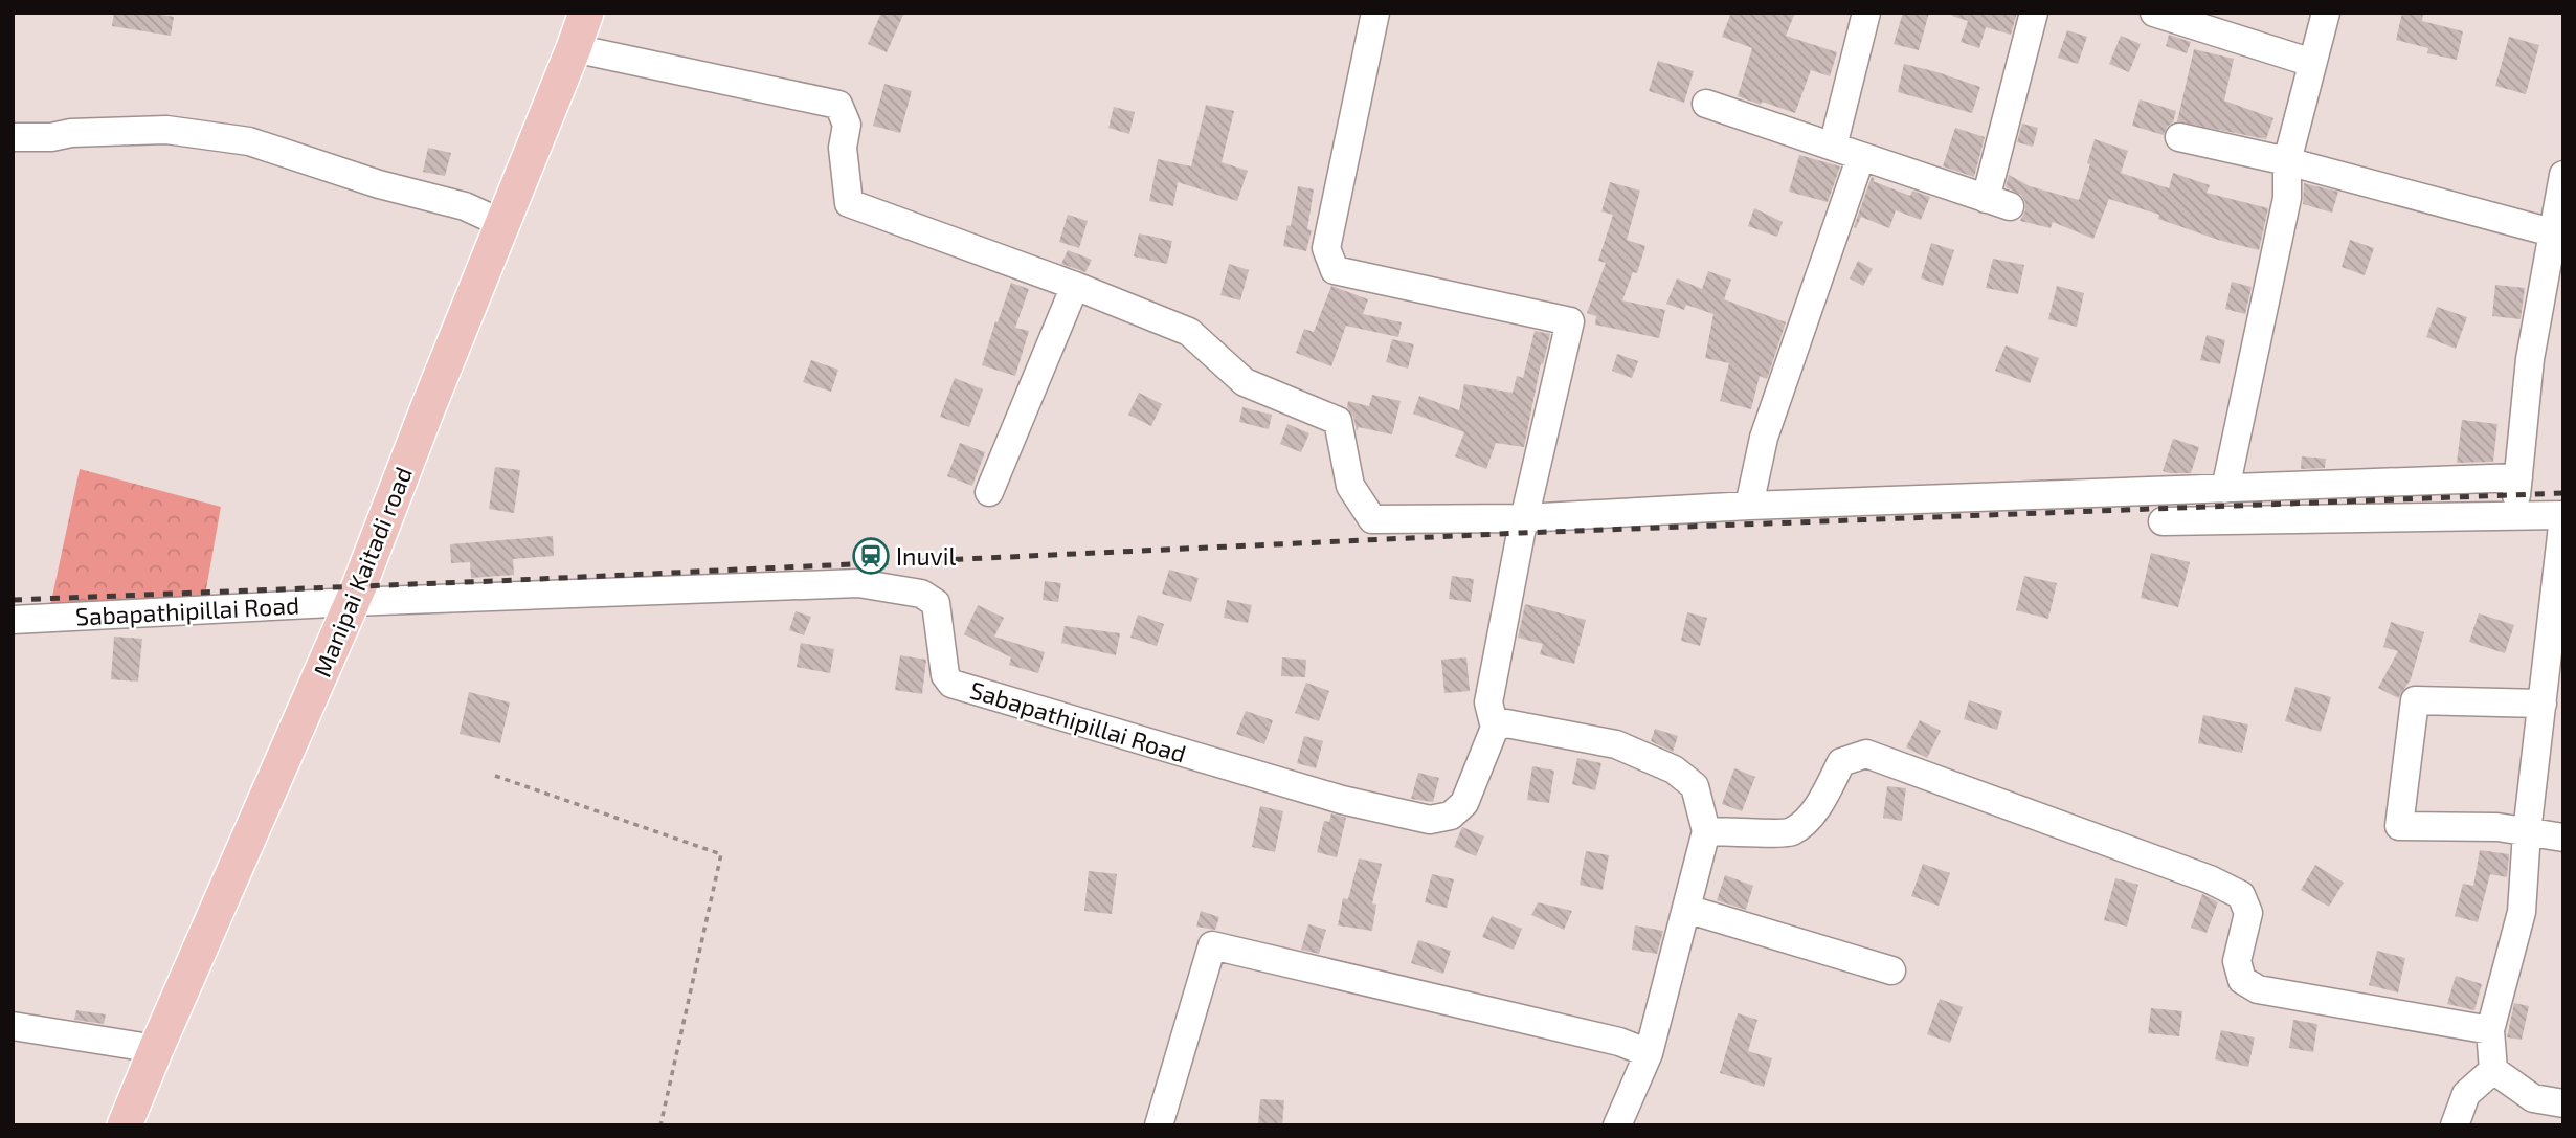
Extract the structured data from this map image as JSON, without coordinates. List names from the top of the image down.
{
  "streets": {
    "main road": ["Manipai Kaitadi road"],
    "street": ["Sabapathipillai Road"]
  },
  "crossings": [
    ["Manipai Kaitadi road", "Sabapathipillai Road"]
  ],
  "places": {
    "station": ["Inuvil"]
  }
}
